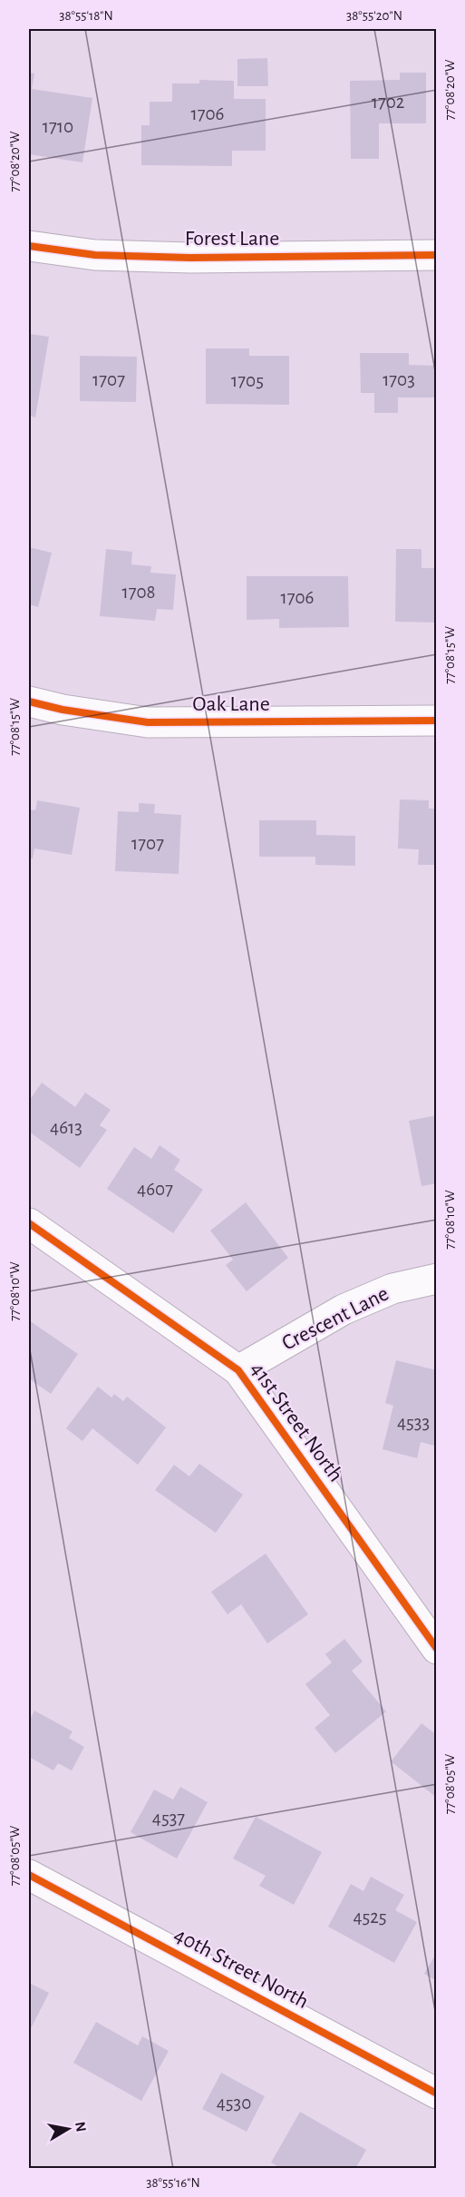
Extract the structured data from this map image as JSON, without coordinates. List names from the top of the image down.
{
  "streets": {
    "street": [
      "Forest Lane",
      "Oak Lane",
      "Crescent Lane",
      "41st Street North",
      "40th Street North"
    ]
  },
  "crossings": [
    ["Crescent Lane", "41st Street North"]
  ],
  "house_numbers": [
    "1702",
    "1706",
    "1710",
    "1707",
    "1703",
    "1705",
    "1708",
    "1706",
    "1707",
    "4613",
    "4607",
    "4533",
    "4537",
    "4525",
    "4530"
  ],
  "north": "right",
  "coordinates": [
    "38°55'18\"N",
    "38°55'20\"N",
    "77°08'20\"W",
    "77°08'15\"W",
    "77°08'10\"W",
    "77°08'05\"W",
    "38°55'16\"N"
  ]
}
